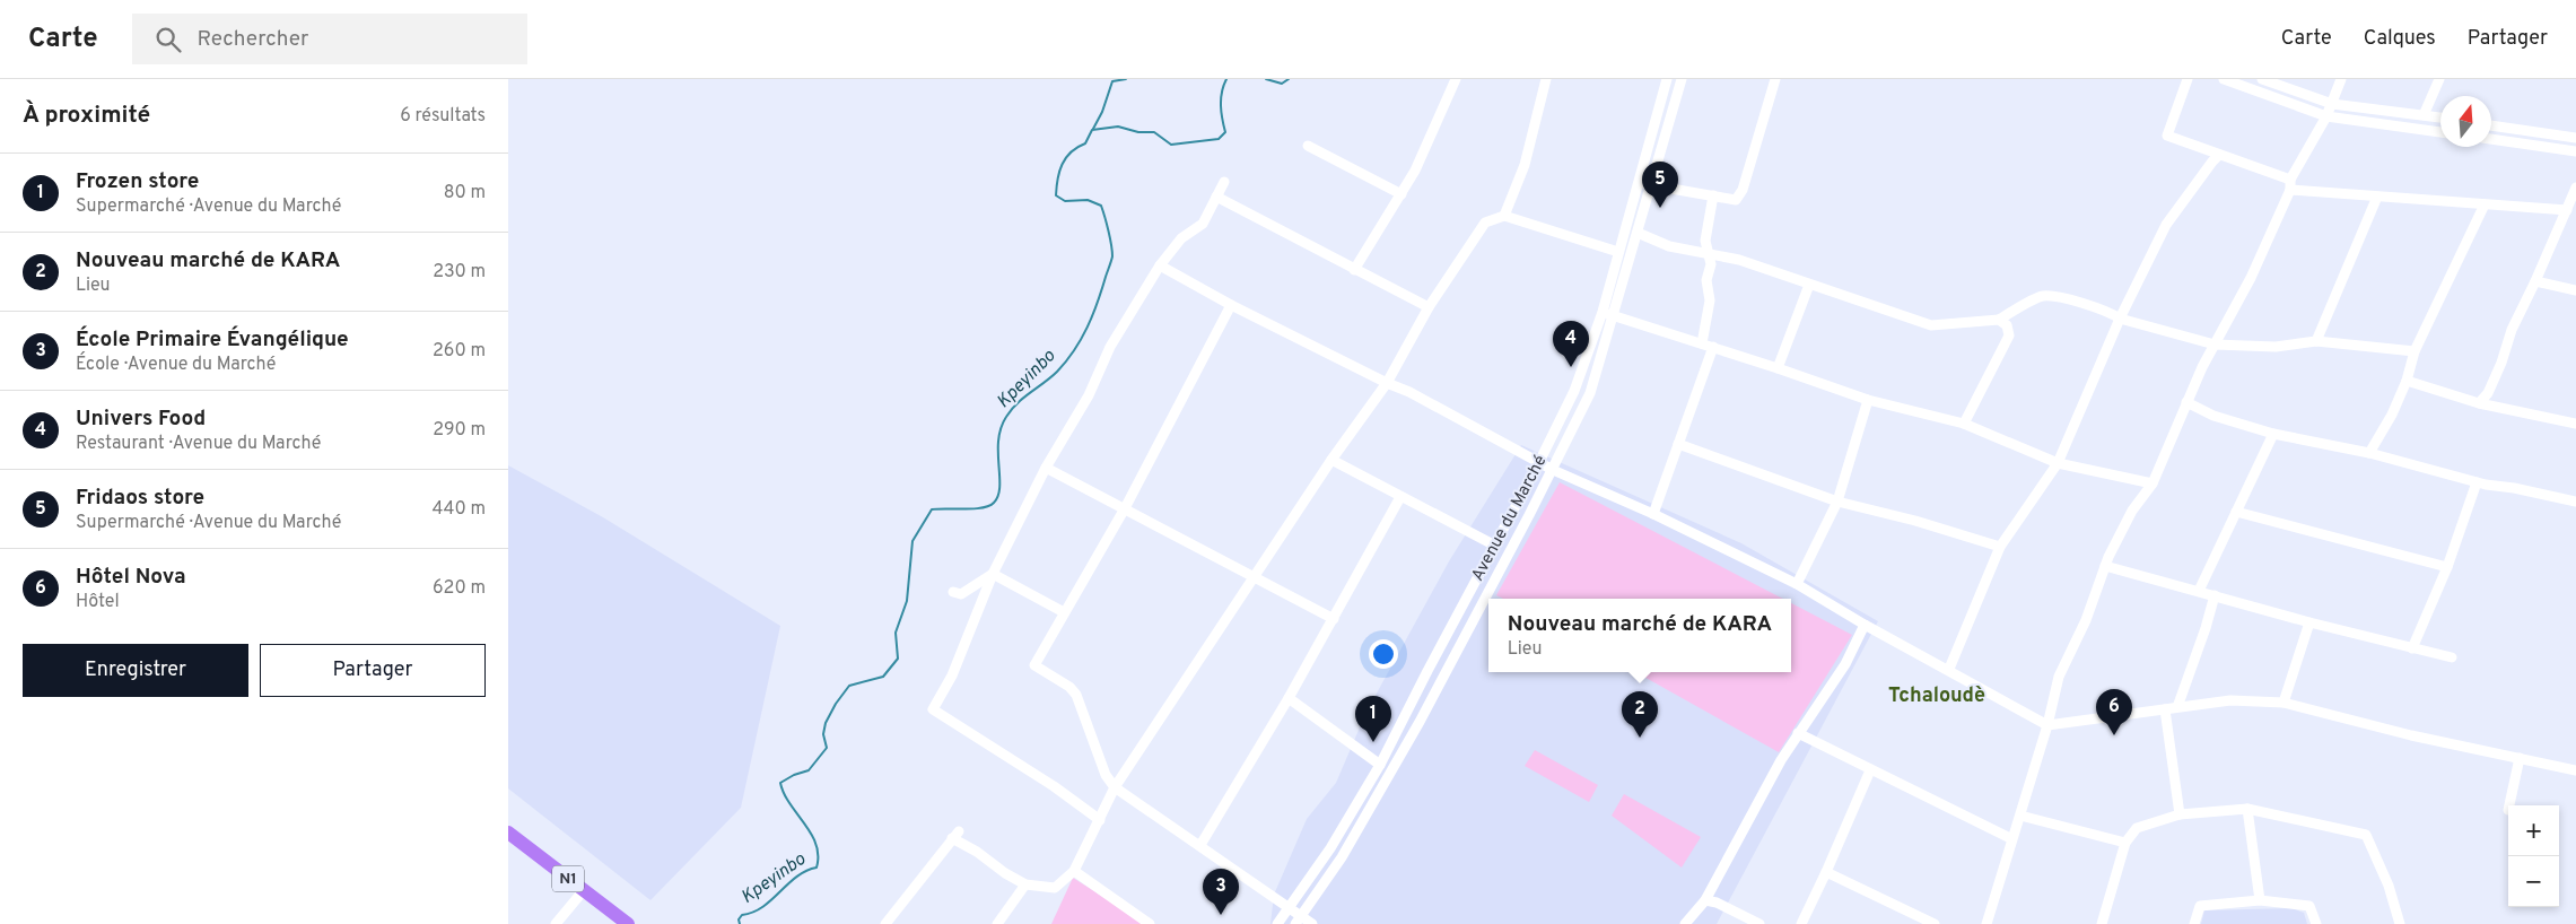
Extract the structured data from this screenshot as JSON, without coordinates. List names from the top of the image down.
{
  "streets": {
    "highway": ["N1"],
    "street": ["Avenue du Marché"]
  },
  "districts": ["Tchaloudè"],
  "water": ["Kpeyinbo"],
  "north": "top",
  "page": {
    "header": "Carte",
    "search": "Rechercher",
    "nav": ["Carte", "Calques", "Partager"],
    "heading": ["À proximité", "6 résultats"],
    "list": [
      {
        "mark": "1",
        "name": "Frozen store",
        "note": "Supermarché · Avenue du Marché",
        "value": "80 m"
      },
      {
        "mark": "2",
        "name": "Nouveau marché de KARA",
        "note": "Lieu",
        "value": "230 m"
      },
      {
        "mark": "3",
        "name": "École Primaire Évangélique",
        "note": "École · Avenue du Marché",
        "value": "260 m"
      },
      {
        "mark": "4",
        "name": "Univers Food",
        "note": "Restaurant · Avenue du Marché",
        "value": "290 m"
      },
      {
        "mark": "5",
        "name": "Fridaos store",
        "note": "Supermarché · Avenue du Marché",
        "value": "440 m"
      },
      {
        "mark": "6",
        "name": "Hôtel Nova",
        "note": "Hôtel",
        "value": "620 m"
      }
    ],
    "pins": [
      "5",
      "4",
      "6",
      "2",
      "1",
      "3"
    ],
    "popup": ["Nouveau marché de KARA", "Lieu"],
    "buttons": ["Enregistrer", "Partager"],
    "map_buttons": ["+", "−"]
  }
}
